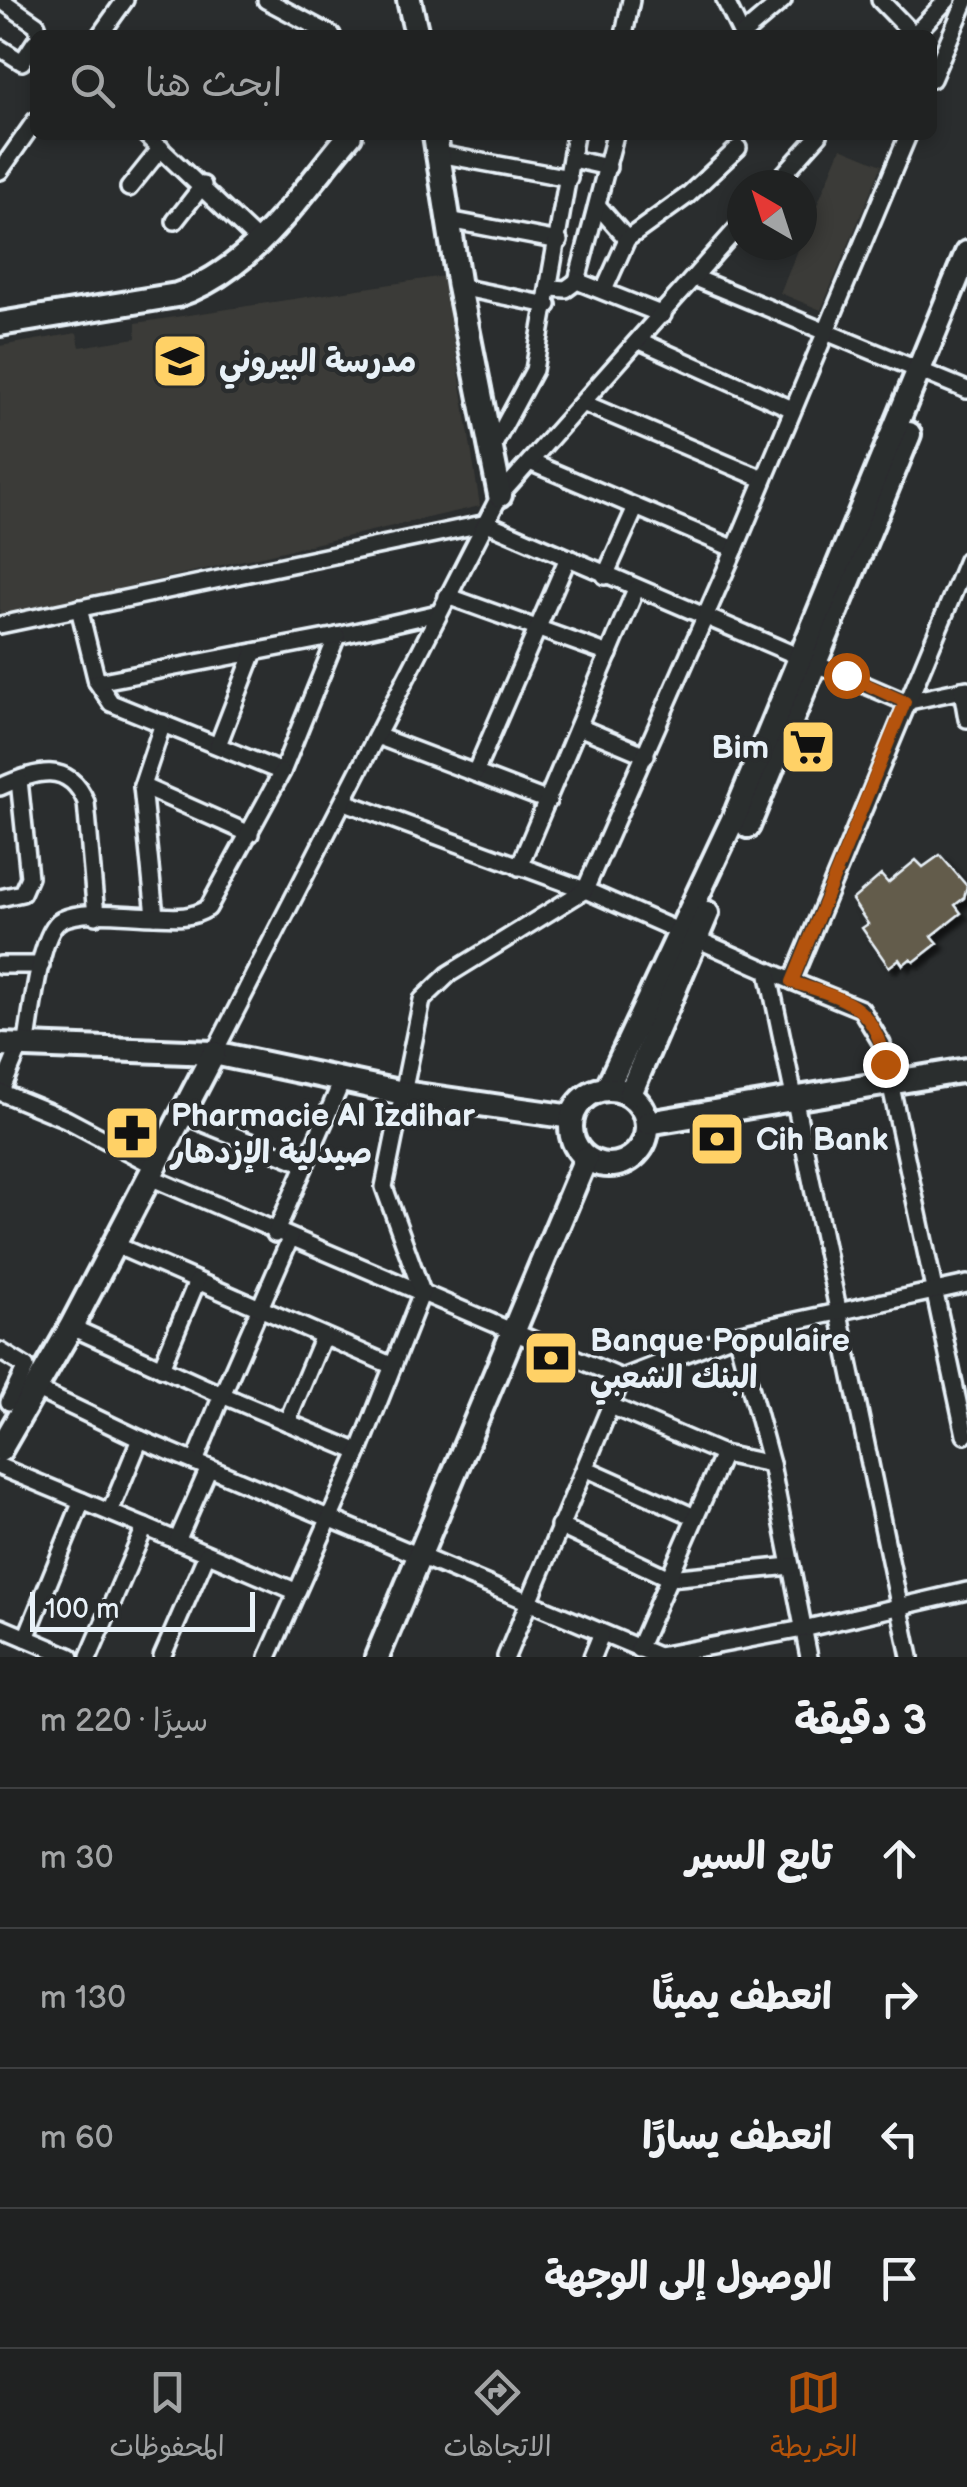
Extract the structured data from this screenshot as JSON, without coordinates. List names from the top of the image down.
{
  "places": {
    "school or university": ["مدرسة البيروني"],
    "supermarket": ["Bim"],
    "pharmacy": ["Pharmacie Al Izdihar صيدلية الإزدهار"],
    "bank": ["Cih Bank", "Banque Populaire البنك الشعبي"]
  },
  "scale_bar": "100 m",
  "north": "top left",
  "page": {
    "search": "ابحث هنا",
    "scale": "100 m",
    "heading": ["3 دقيقة", "سيرًا · 220 m"],
    "list": [
      ["تابع السير", "30 m"],
      ["انعطف يمينًا", "130 m"],
      ["انعطف يسارًا", "60 m"],
      "الوصول إلى الوجهة"
    ],
    "nav": ["الخريطة", "الاتجاهات", "المحفوظات"]
  }
}
